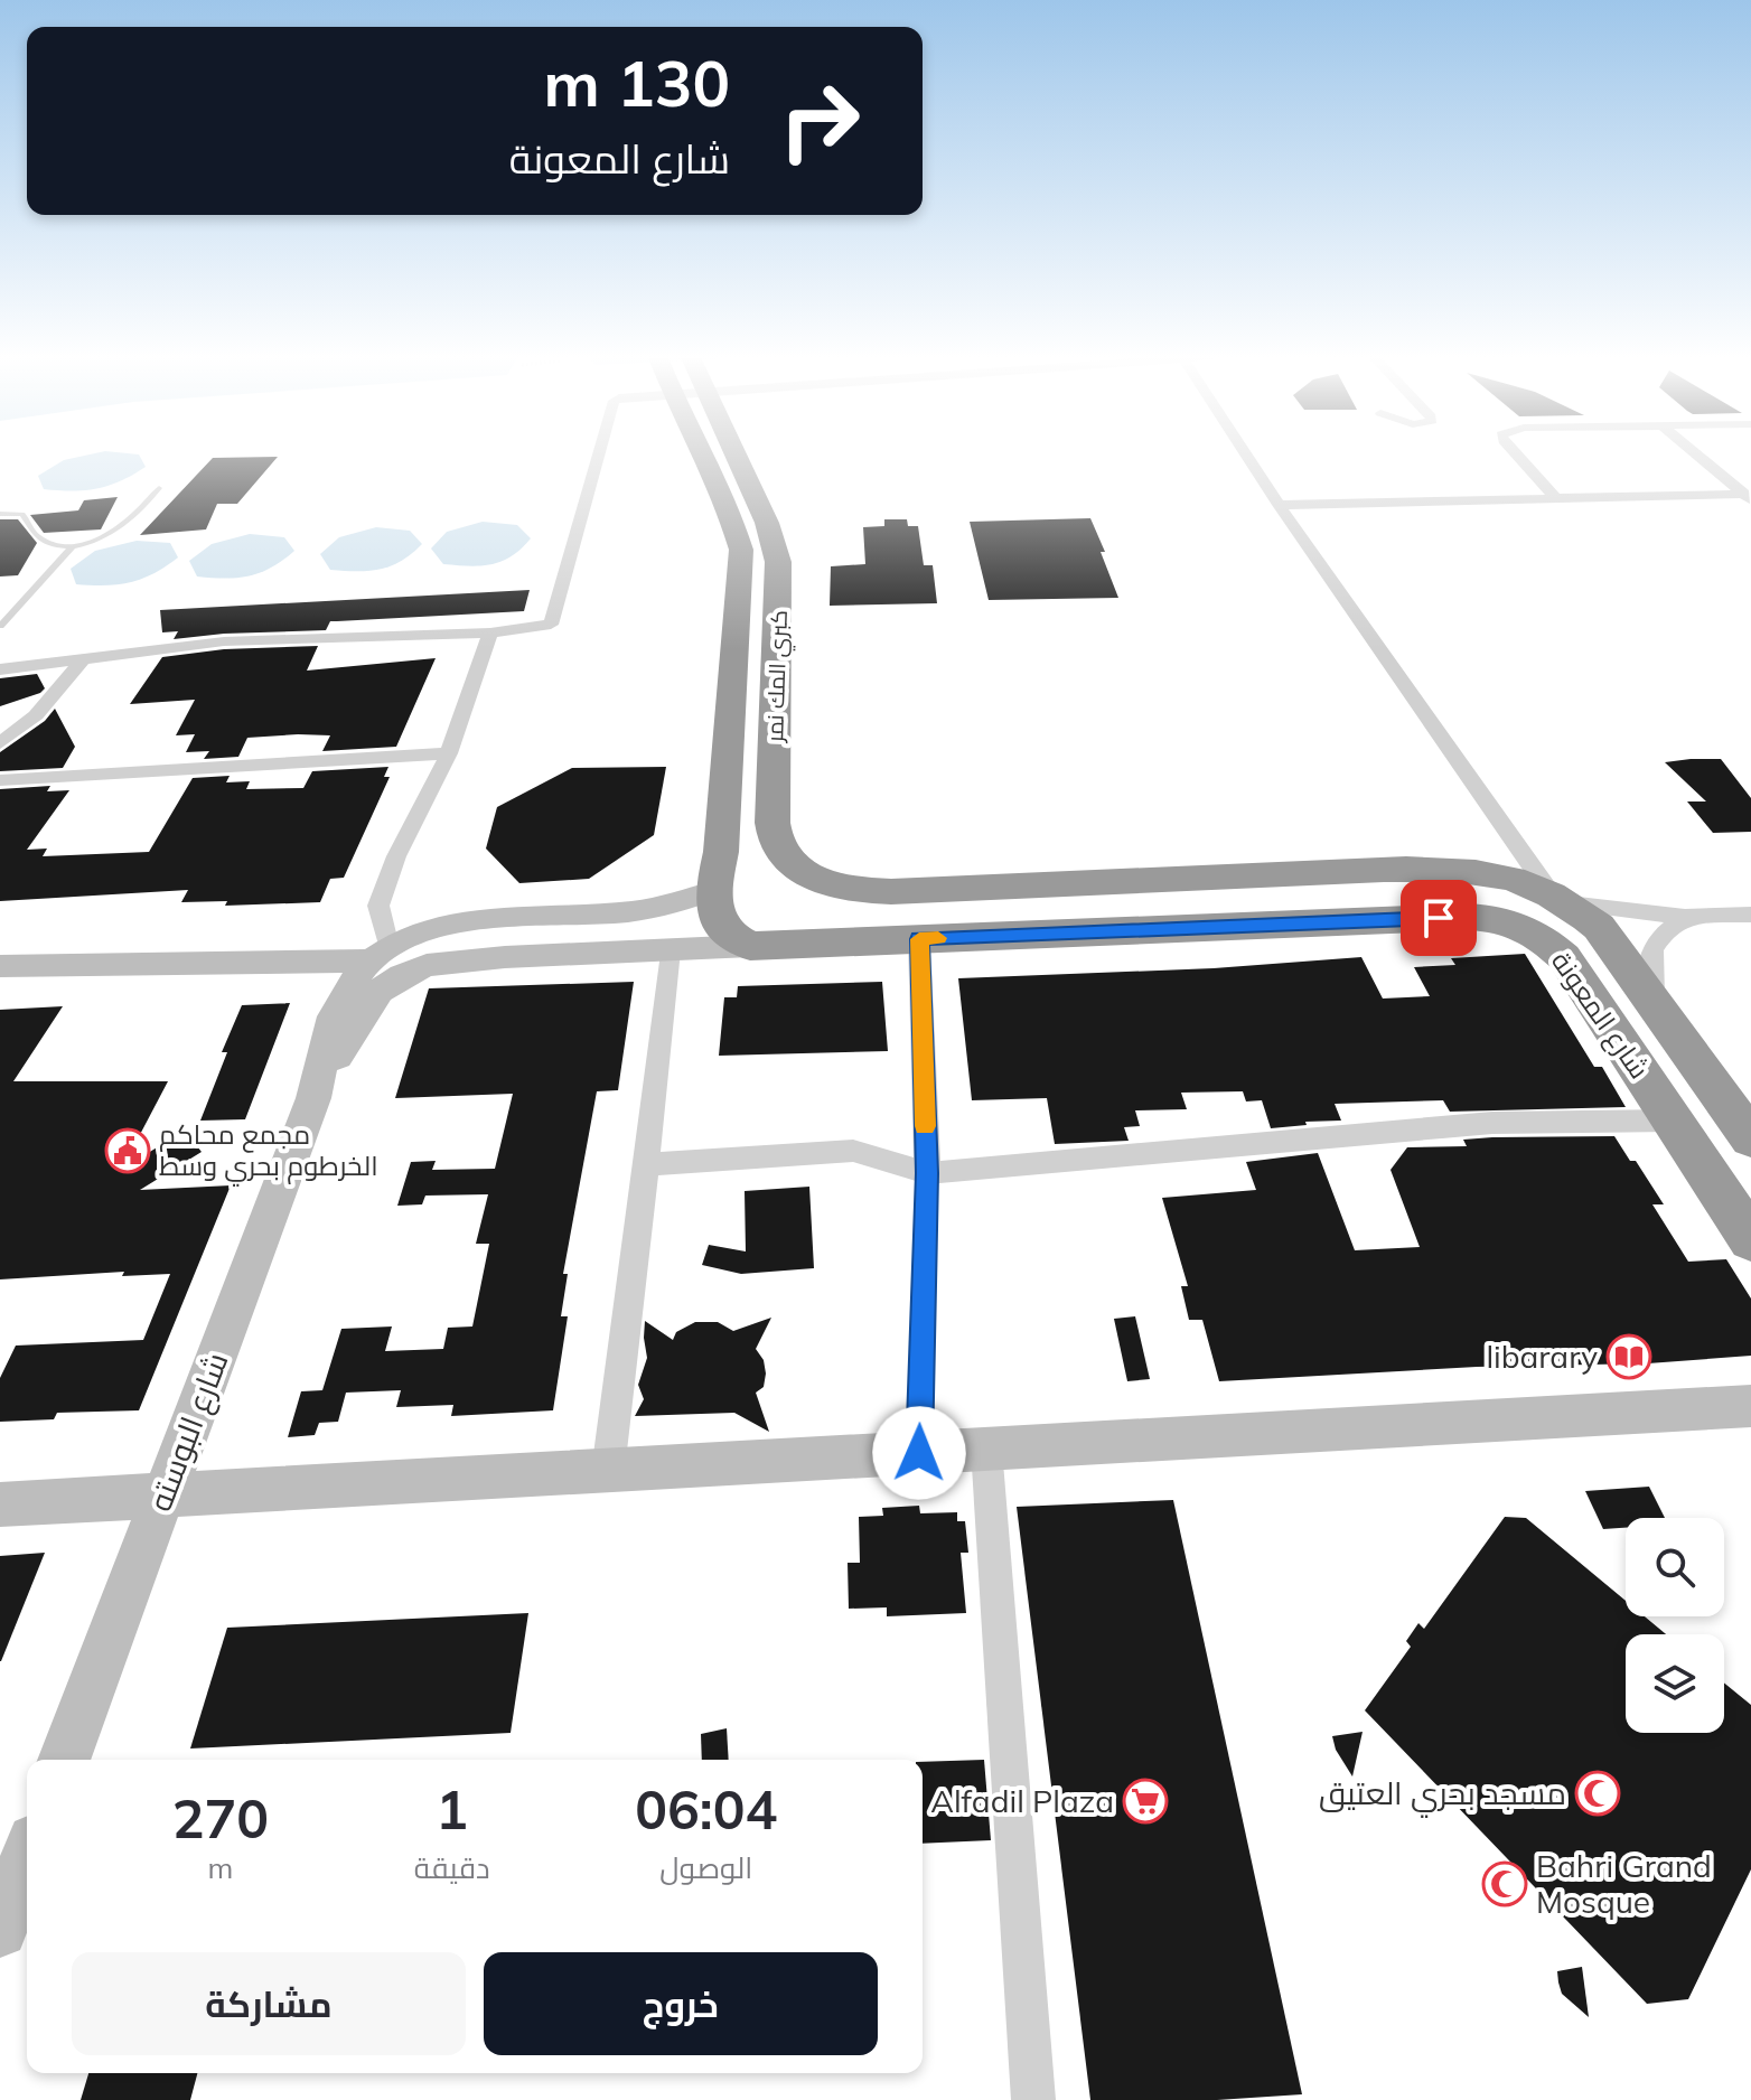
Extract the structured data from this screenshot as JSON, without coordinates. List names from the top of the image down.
{
  "streets": {
    "highway": ["كبري المك نمر", "شارع المعونة"],
    "street": ["شارع البوسته"]
  },
  "crossings": [
    ["كبري المك نمر", "شارع المعونة"]
  ],
  "places": {
    "public building": ["مجمع محاكم الخرطوم بحري وسط"],
    "library": ["libarary"],
    "mosque": ["مسجد بحري العتيق", "Bahri Grand Mosque"],
    "supermarket": ["Alfadil Plaza"]
  },
  "page": {
    "turn": ["130 m", "شارع المعونة"],
    "eta": [
      "06:04",
      "الوصول",
      "1",
      "دقيقة",
      "270",
      "m"
    ],
    "buttons": ["خروج", "مشاركة"]
  }
}
